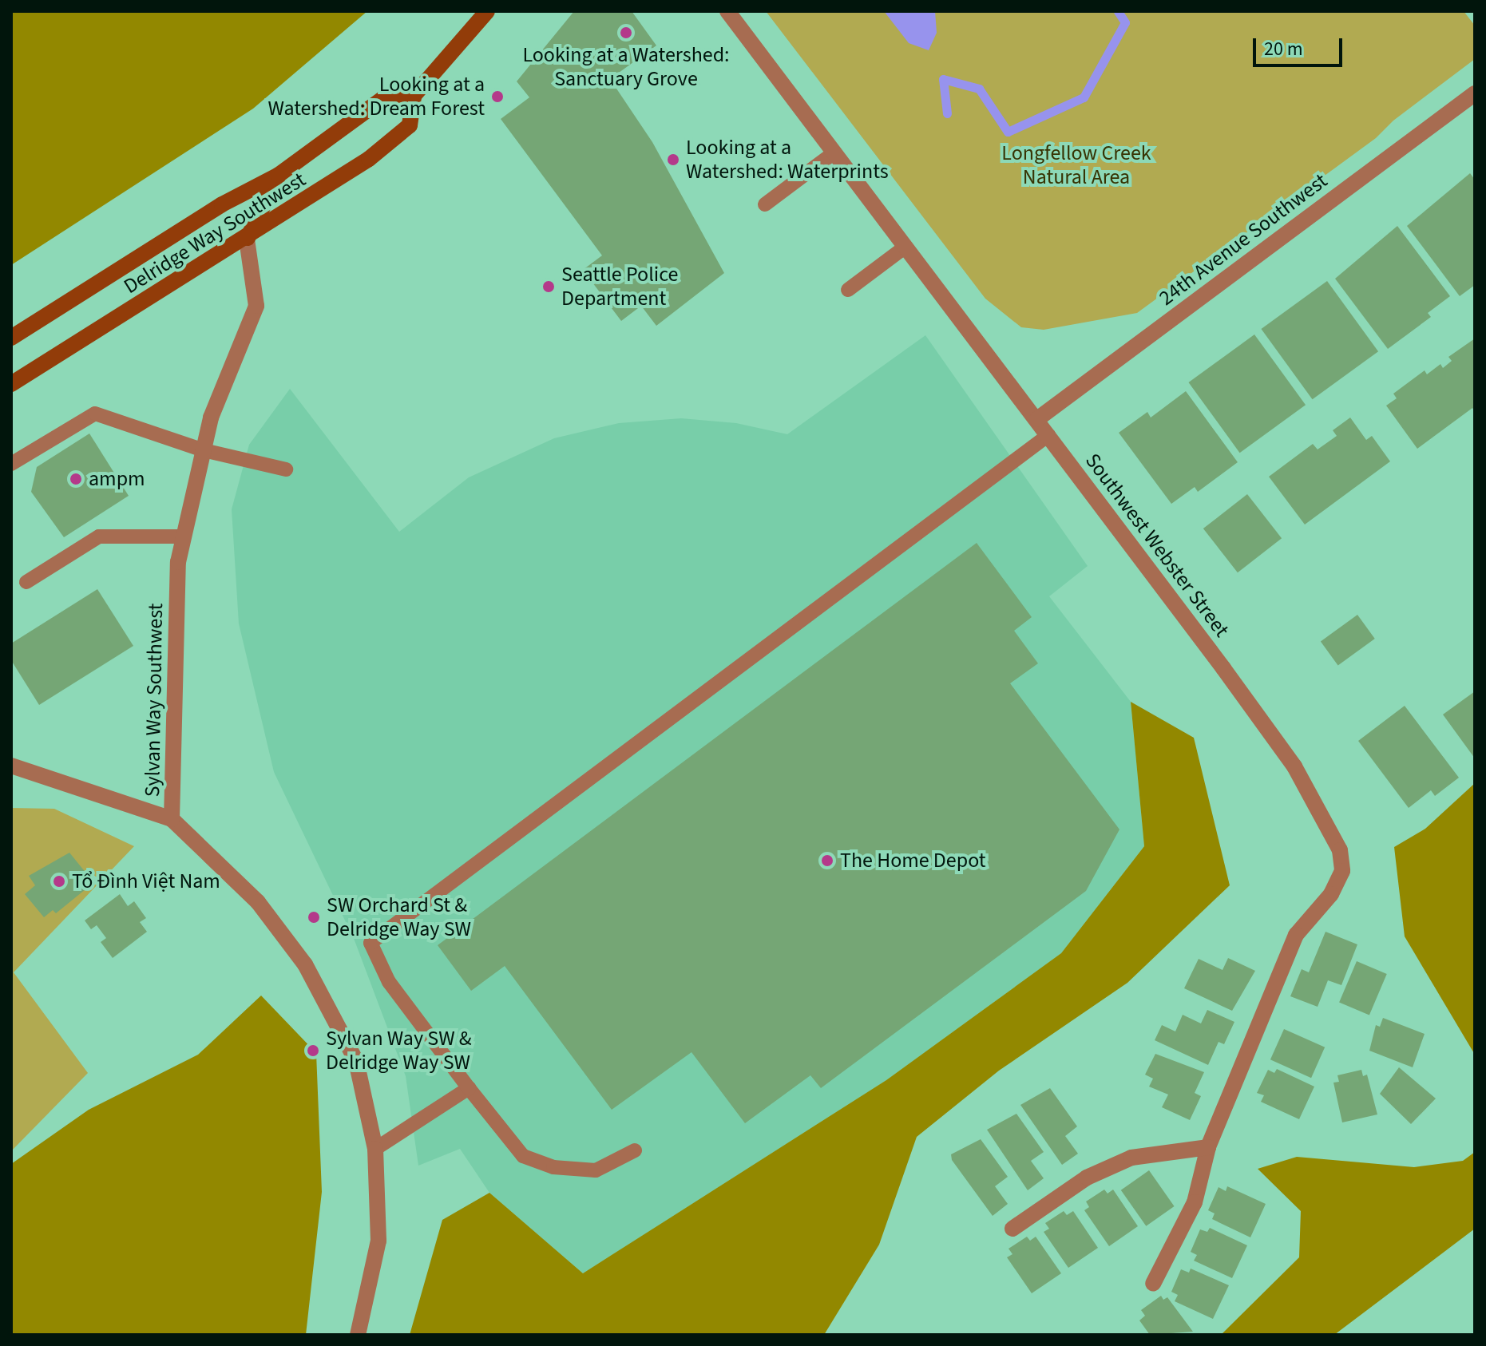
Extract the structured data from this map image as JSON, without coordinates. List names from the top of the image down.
{
  "streets": {
    "main road": ["Delridge Way Southwest"],
    "street": ["24th Avenue Southwest", "Southwest Webster Street", "Sylvan Way Southwest"]
  },
  "crossings": [
    ["Delridge Way Southwest", "Sylvan Way Southwest"],
    ["24th Avenue Southwest", "Southwest Webster Street"]
  ],
  "parks": ["Longfellow Creek Natural Area"],
  "places": [
    "Looking at a Watershed: Sanctuary Grove",
    "Looking at a Watershed: Dream Forest",
    "Looking at a Watershed: Waterprints",
    "Seattle Police Department",
    "ampm",
    "The Home Depot",
    "Tổ Đình Việt Nam",
    "SW Orchard St & Delridge Way SW",
    "Sylvan Way SW & Delridge Way SW"
  ],
  "scale_bar": "20 m"
}
